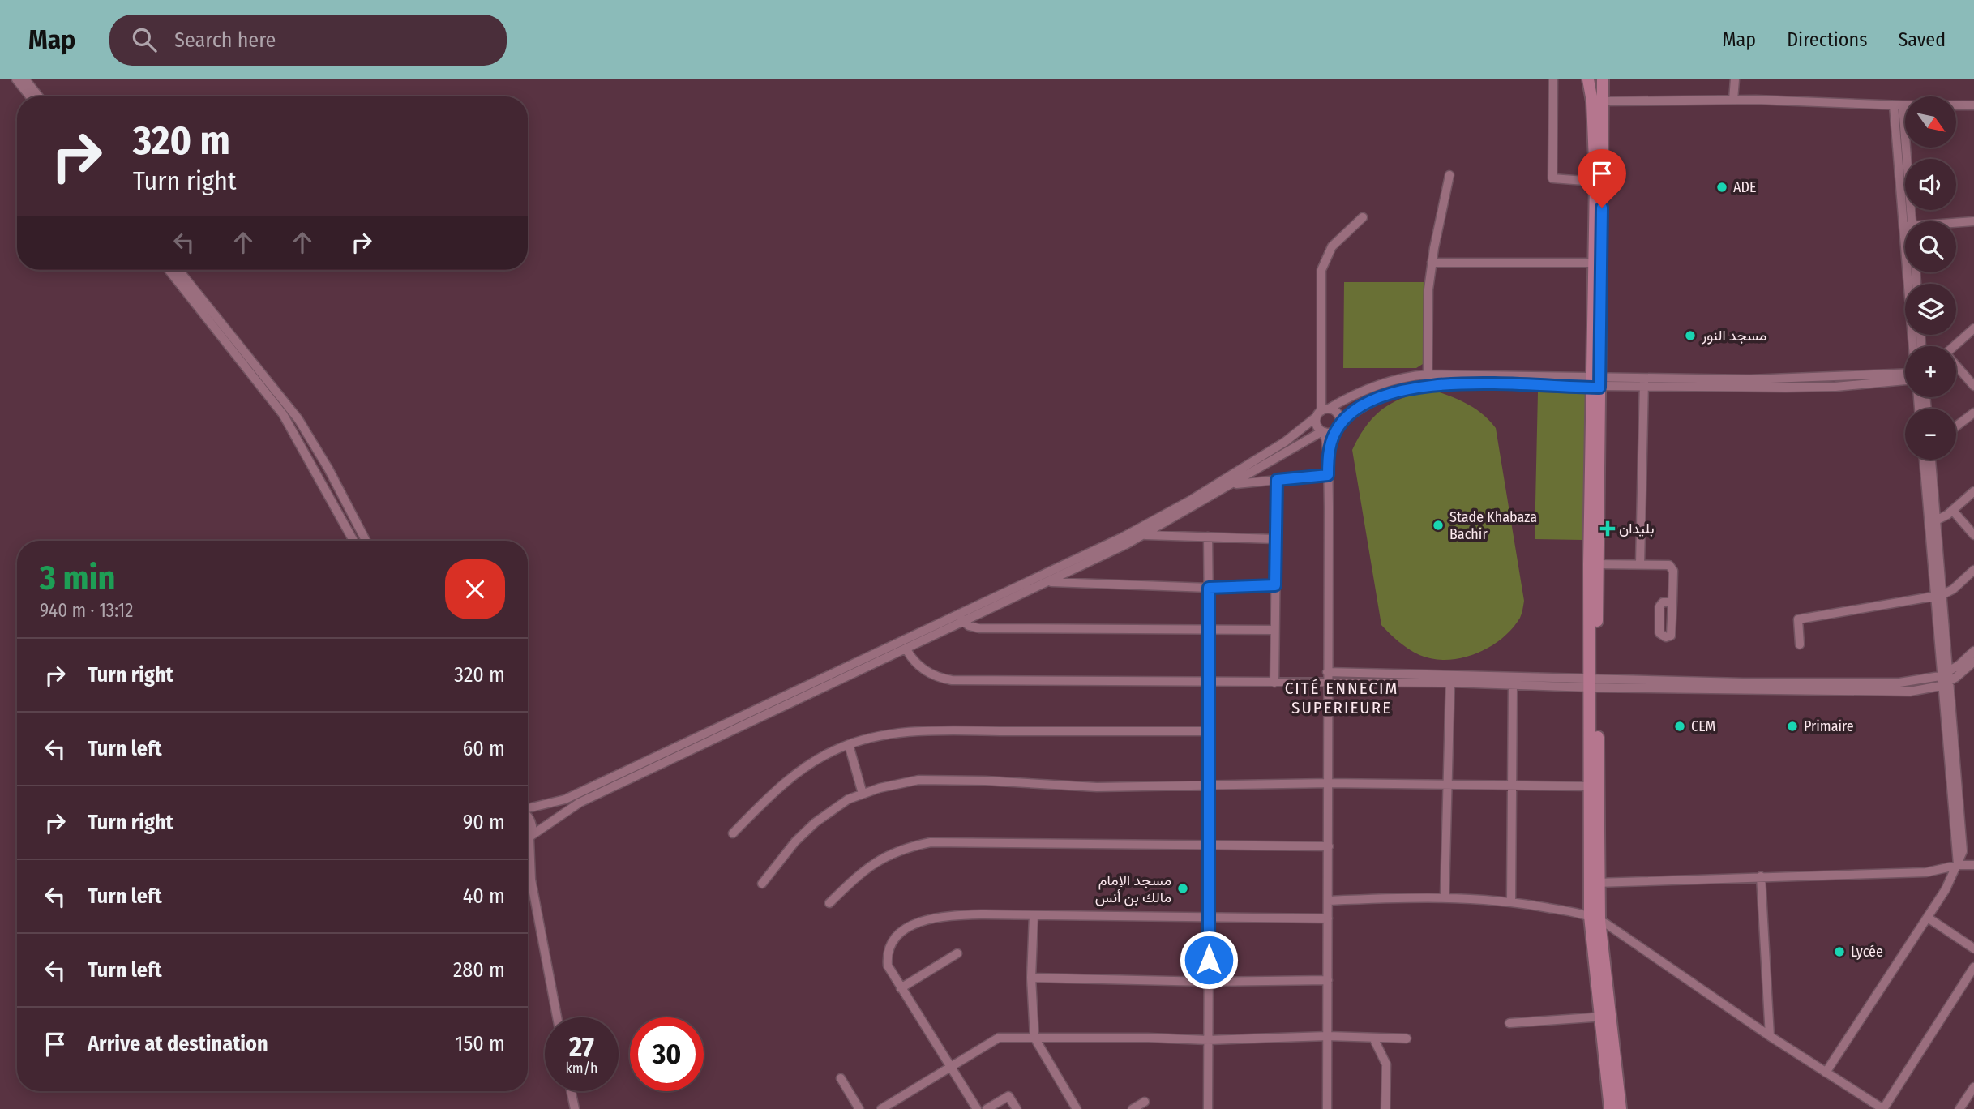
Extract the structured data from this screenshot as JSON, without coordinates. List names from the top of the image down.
{
  "districts": ["CITÉ ENNECIM SUPERIEURE"],
  "places": {
    "other": [
      "ADE",
      "مسجد النور",
      "Stade Khabaza Bachir",
      "CEM",
      "Primaire",
      "مسجد الإمام مالك بن أنس",
      "Lycée"
    ],
    "health": ["بليدان"]
  },
  "north": "bottom right",
  "page": {
    "header": "Map",
    "search": "Search here",
    "nav": ["Map", "Directions", "Saved"],
    "map_buttons": ["+", "−"],
    "turn": ["320 m", "Turn right"],
    "heading": ["3 min", "940 m · 13:12"],
    "list": [
      {
        "name": "Turn right",
        "value": "320 m"
      },
      {
        "name": "Turn left",
        "value": "60 m"
      },
      {
        "name": "Turn right",
        "value": "90 m"
      },
      {
        "name": "Turn left",
        "value": "40 m"
      },
      {
        "name": "Turn left",
        "value": "280 m"
      },
      {
        "name": "Arrive at destination",
        "value": "150 m"
      }
    ],
    "speed": "27 km/h",
    "limit": "30"
  }
}
